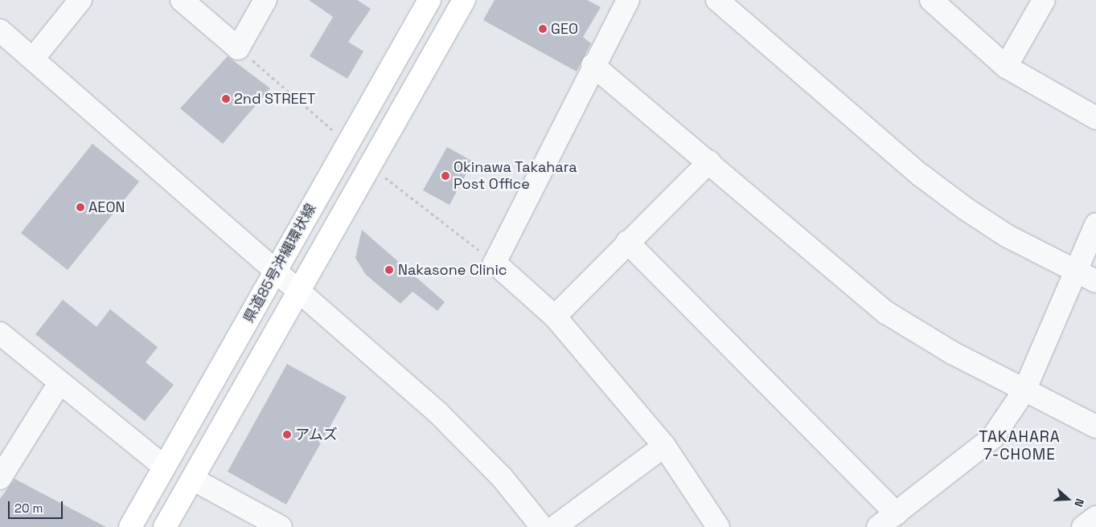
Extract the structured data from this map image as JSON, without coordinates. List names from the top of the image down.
{
  "streets": {
    "main road": ["県道85号沖縄環状線"]
  },
  "districts": ["TAKAHARA 7-CHOME"],
  "places": [
    "GEO",
    "2nd STREET",
    "Okinawa Takahara Post Office",
    "AEON",
    "Nakasone Clinic",
    "アムズ"
  ],
  "scale_bar": "20 m",
  "north": "right"
}
